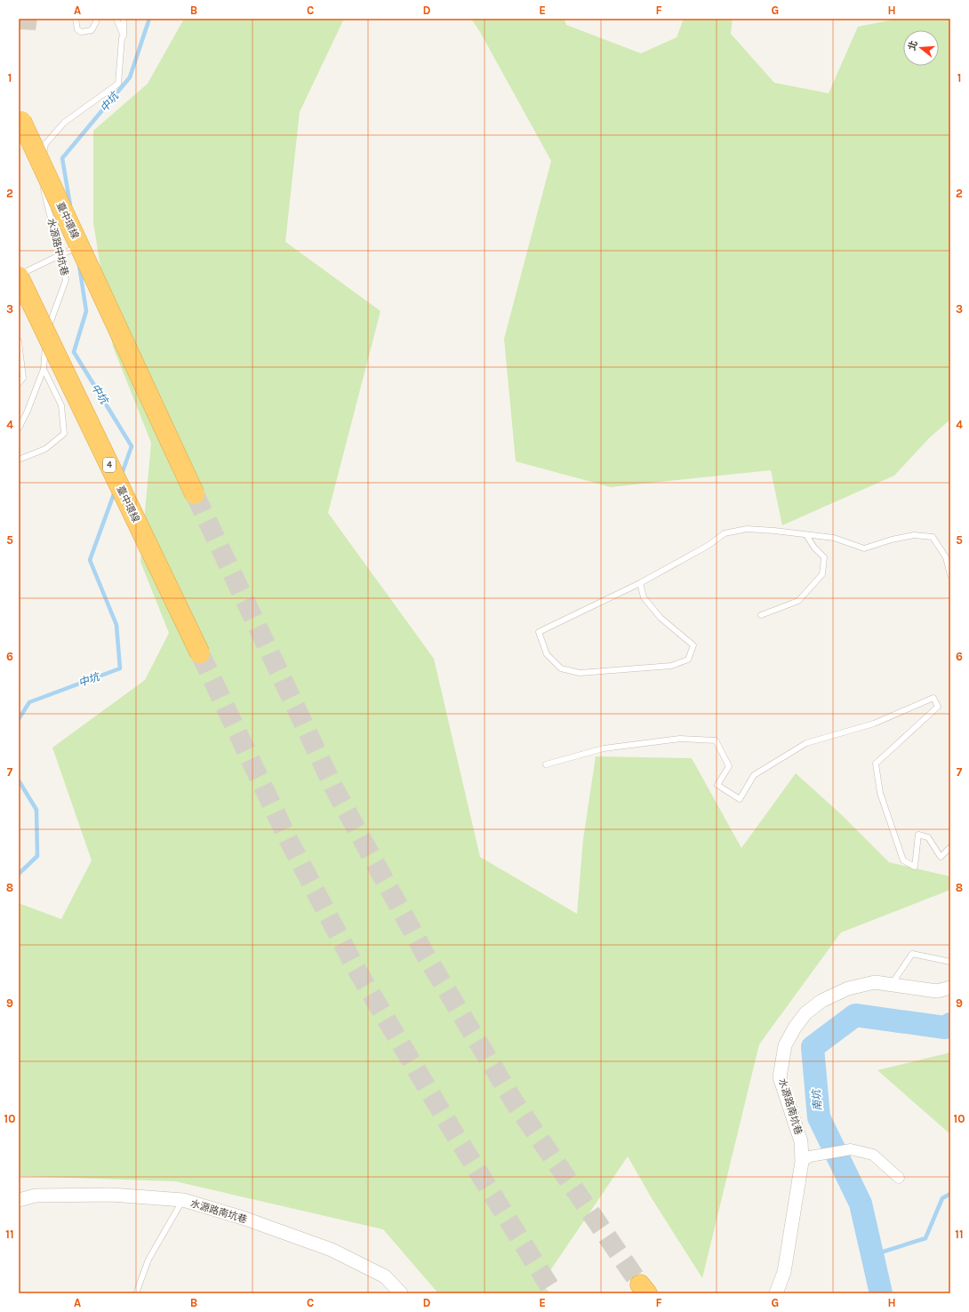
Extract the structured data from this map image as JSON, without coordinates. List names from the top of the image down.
{
  "streets": {
    "highway": ["臺中環線", "4"],
    "street": ["水源路南坑巷"],
    "lane": ["水源路中坑巷"]
  },
  "water": ["中坑", "南坑"],
  "north": "left",
  "grid": {
    "columns": [
      "A",
      "B",
      "C",
      "D",
      "E",
      "F",
      "G",
      "H"
    ],
    "rows": [
      "1",
      "2",
      "3",
      "4",
      "5",
      "6",
      "7",
      "8",
      "9",
      "10",
      "11"
    ]
  }
}
